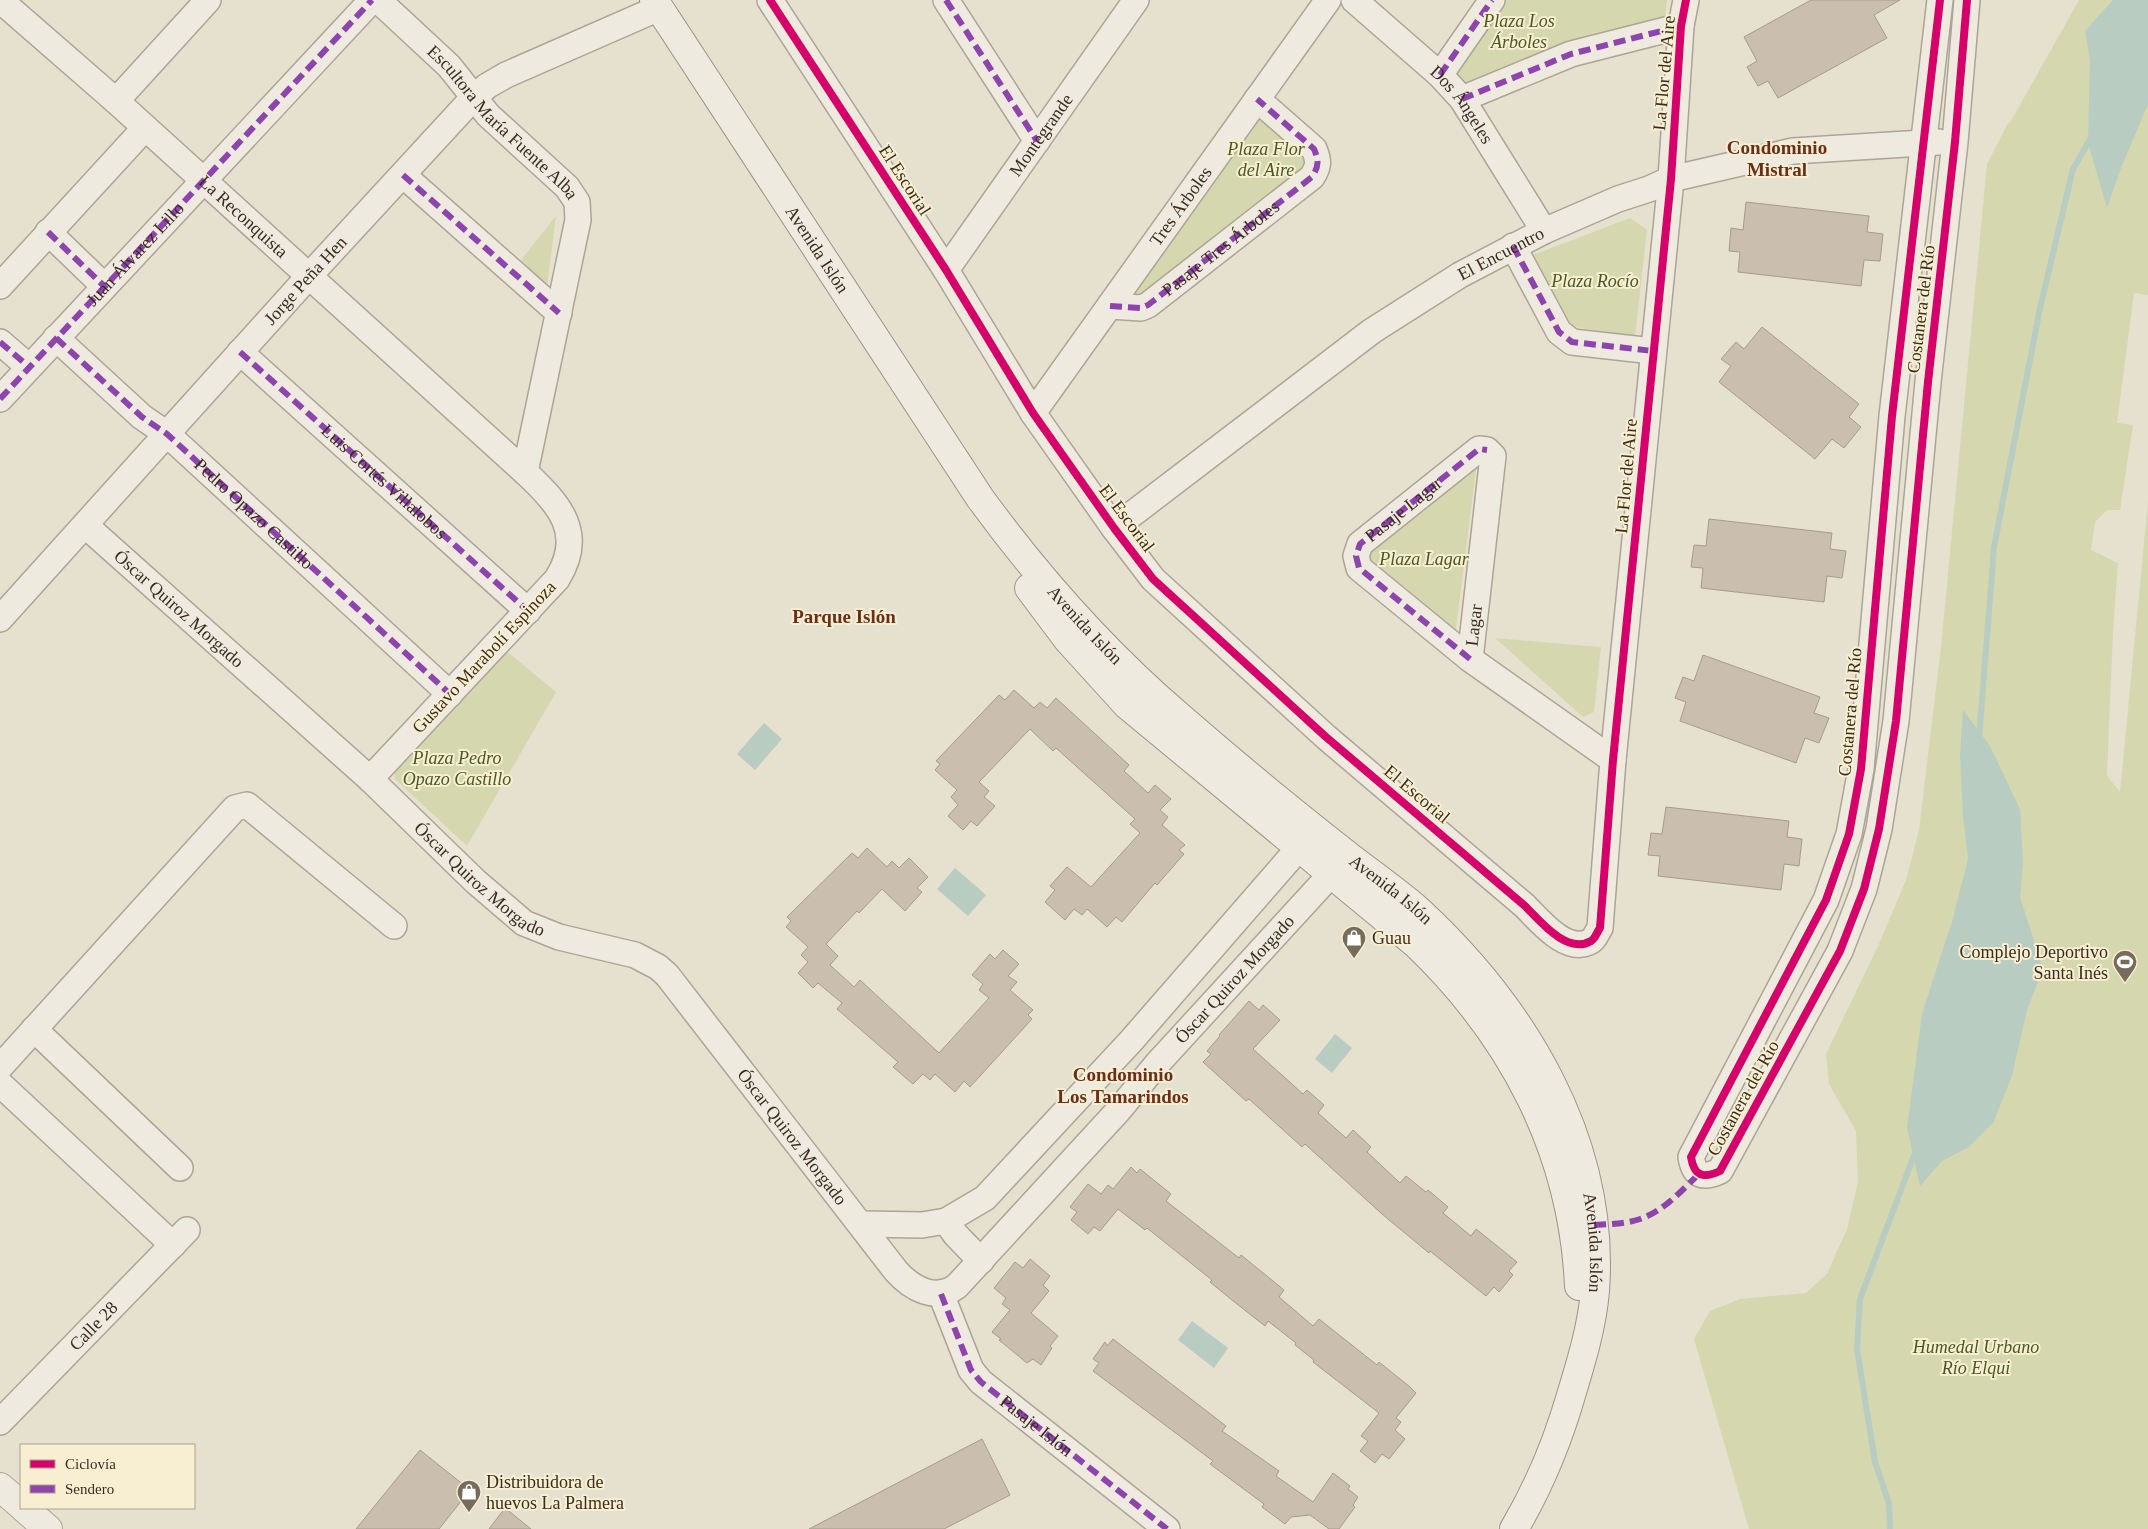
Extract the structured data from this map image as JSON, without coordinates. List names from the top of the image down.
{
  "streets": {
    "main road": ["Avenida Islón"],
    "street": [
      "La Flor del Aire",
      "Dos Ángeles",
      "Escultora María Fuente Alba",
      "Montegrande",
      "El Escorial",
      "Tres Árboles",
      "La Reconquista",
      "Pasaje Tres Árboles",
      "Juan Álvarez Lillo",
      "El Encuentro",
      "Jorge Peña Hen",
      "Costanera del Río",
      "Luis Cortés Villalobos",
      "Pasaje Lagar",
      "Pedro Opazo Castillo",
      "Óscar Quiroz Morgado",
      "Lagar",
      "Gustavo Marabolí Espinoza",
      "Calle 28",
      "Pasaje Islón"
    ]
  },
  "crossings": [
    ["La Flor del Aire", "El Escorial"],
    ["La Flor del Aire", "El Encuentro"],
    ["La Flor del Aire", "Lagar"],
    ["Dos Ángeles", "El Encuentro"],
    ["Escultora María Fuente Alba", "La Reconquista"],
    ["Escultora María Fuente Alba", "Jorge Peña Hen"],
    ["Montegrande", "El Escorial"],
    ["El Escorial", "Tres Árboles"],
    ["El Escorial", "El Encuentro"],
    ["Tres Árboles", "Pasaje Tres Árboles"],
    ["La Reconquista", "Juan Álvarez Lillo"],
    ["La Reconquista", "Jorge Peña Hen"],
    ["La Reconquista", "Gustavo Marabolí Espinoza"],
    ["Avenida Islón", "Jorge Peña Hen"],
    ["Avenida Islón", "Óscar Quiroz Morgado"],
    ["Juan Álvarez Lillo", "Pedro Opazo Castillo"],
    ["El Encuentro", "Costanera del Río"],
    ["Jorge Peña Hen", "Luis Cortés Villalobos"],
    ["Jorge Peña Hen", "Pedro Opazo Castillo"],
    ["Jorge Peña Hen", "Óscar Quiroz Morgado"],
    ["Luis Cortés Villalobos", "Gustavo Marabolí Espinoza"],
    ["Pasaje Lagar", "Lagar"],
    ["Pedro Opazo Castillo", "Gustavo Marabolí Espinoza"],
    ["Óscar Quiroz Morgado", "Gustavo Marabolí Espinoza"],
    ["Óscar Quiroz Morgado", "Pasaje Islón"]
  ],
  "districts": ["Condominio Mistral", "Parque Islón", "Condominio Los Tamarindos"],
  "parks": [
    "Plaza Los Árboles",
    "Plaza Flor del Aire",
    "Plaza Rocío",
    "Plaza Lagar",
    "Plaza Pedro Opazo Castillo",
    "Humedal Urbano Río Elqui"
  ],
  "places": {
    "shop": ["Guau", "Distribuidora de huevos La Palmera"],
    "sports": ["Complejo Deportivo Santa Inés"]
  },
  "legend": ["Ciclovía", "Sendero"]
}
